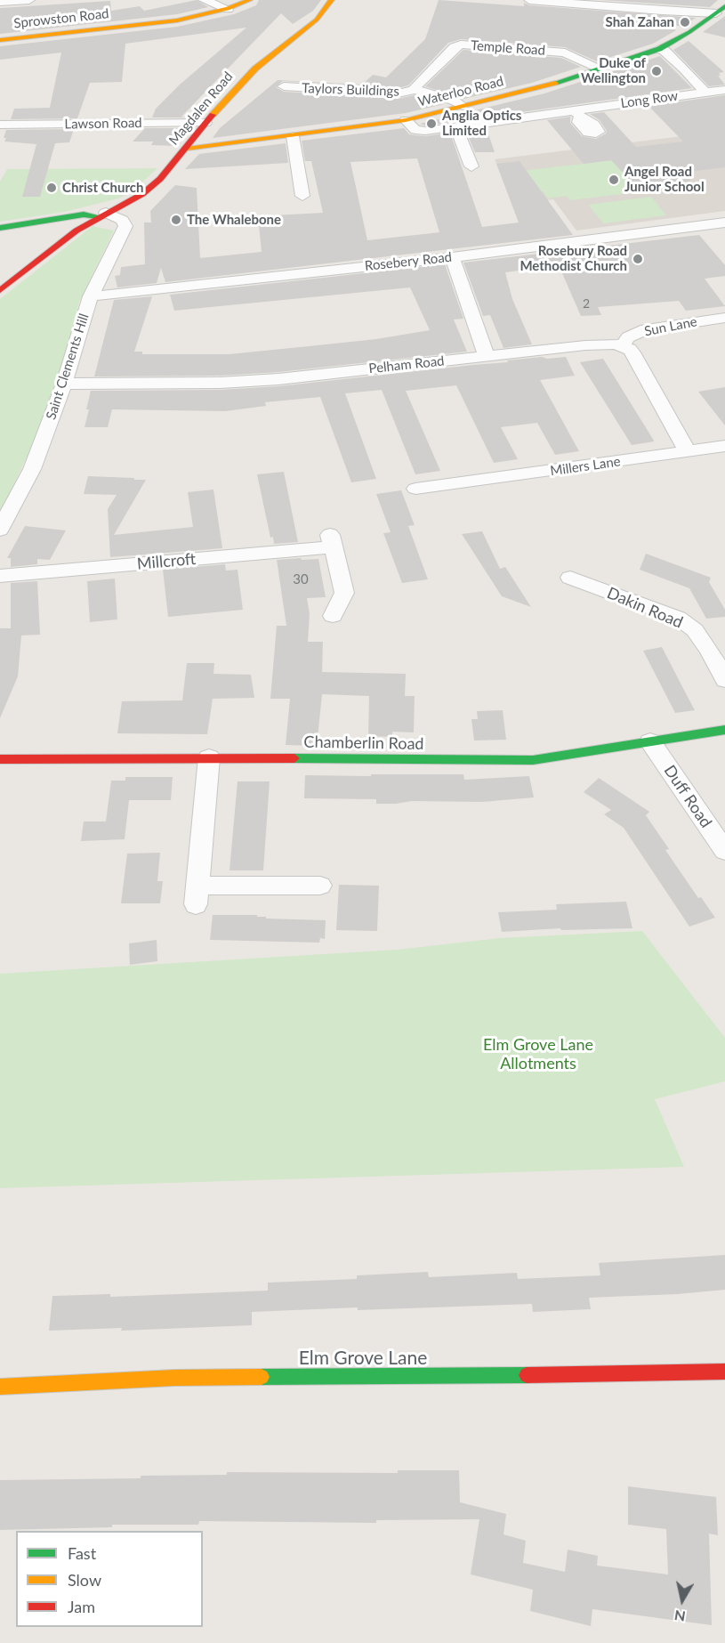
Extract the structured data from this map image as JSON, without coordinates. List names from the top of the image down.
{
  "streets": {
    "street": [
      "Sprowston Road",
      "Temple Road",
      "Taylors Buildings",
      "Waterloo Road",
      "Long Row",
      "Magdalen Road",
      "Lawson Road",
      "Rosebery Road",
      "Sun Lane",
      "Pelham Road",
      "Saint Clements Hill",
      "Millers Lane",
      "Millcroft",
      "Dakin Road",
      "Chamberlin Road",
      "Duff Road",
      "Elm Grove Lane"
    ]
  },
  "crossings": [
    ["Temple Road", "Taylors Buildings"],
    ["Temple Road", "Waterloo Road"],
    ["Waterloo Road", "Long Row"],
    ["Waterloo Road", "Magdalen Road"],
    ["Magdalen Road", "Lawson Road"],
    ["Magdalen Road", "Saint Clements Hill"],
    ["Rosebery Road", "Saint Clements Hill"],
    ["Sun Lane", "Pelham Road"],
    ["Pelham Road", "Saint Clements Hill"],
    ["Chamberlin Road", "Duff Road"]
  ],
  "parks": ["Elm Grove Lane Allotments"],
  "places": [
    "Shah Zahan",
    "Duke of Wellington",
    "Anglia Optics Limited",
    "Angel Road Junior School",
    "Christ Church",
    "The Whalebone",
    "Rosebury Road Methodist Church"
  ],
  "house_numbers": ["2", "30"],
  "legend": ["Fast", "Slow", "Jam"],
  "north": "bottom"
}
